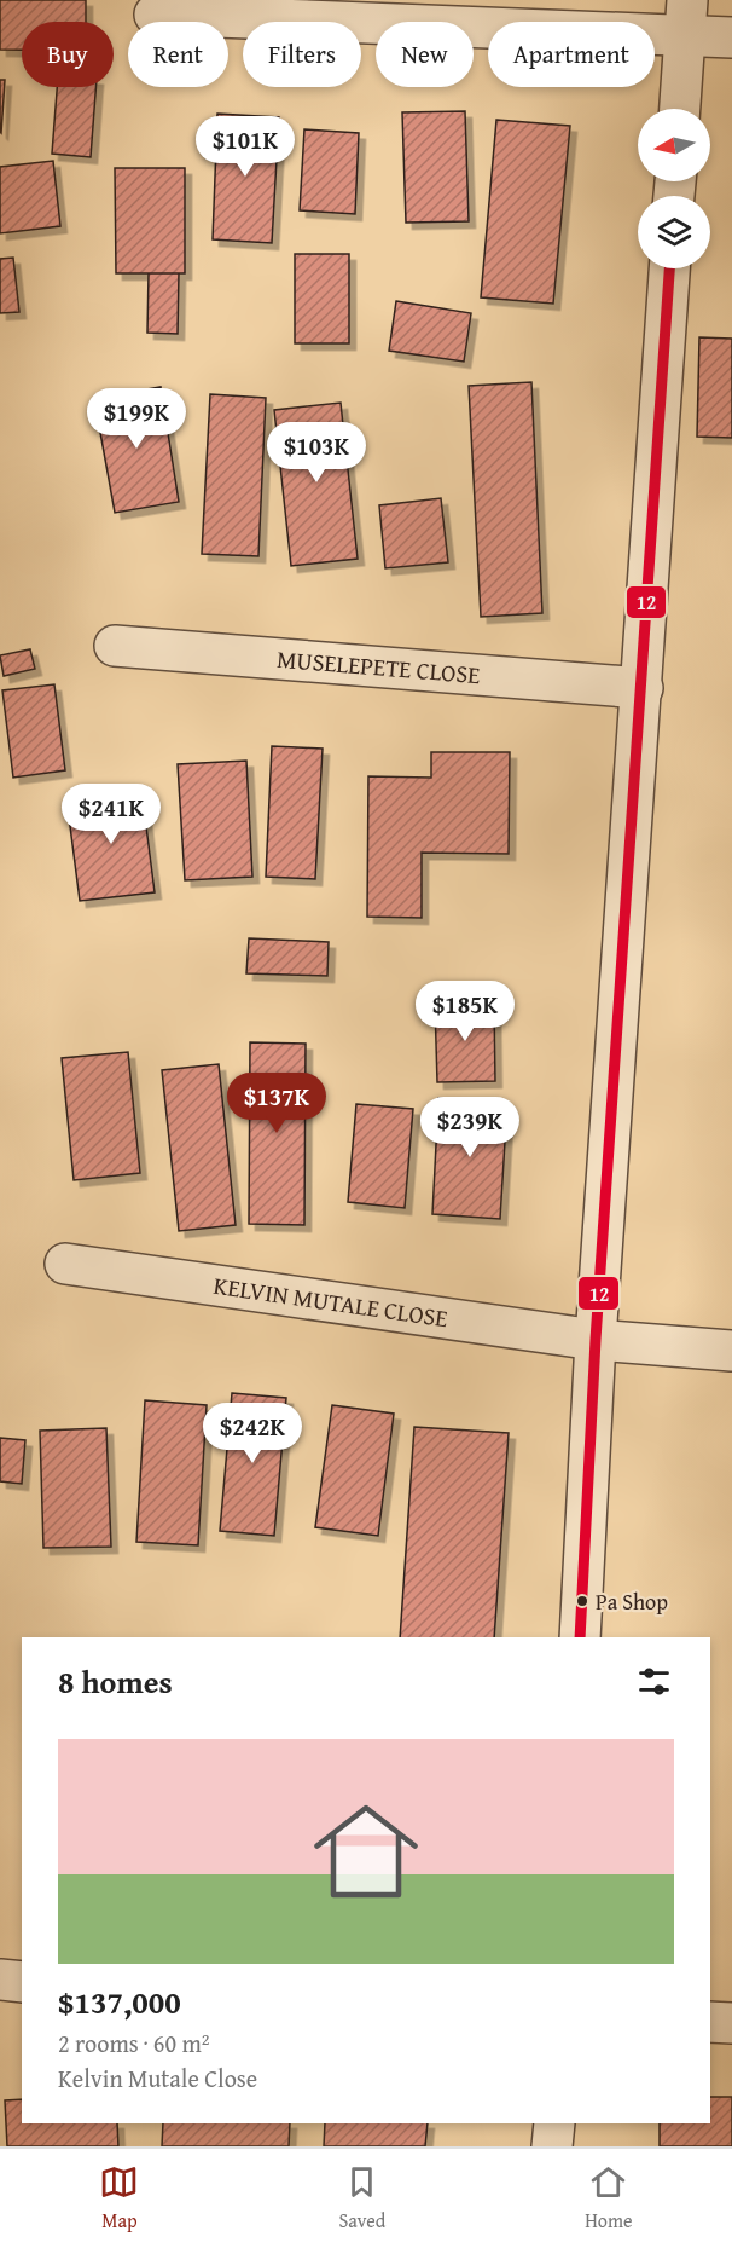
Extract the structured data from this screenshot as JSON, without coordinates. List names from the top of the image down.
{
  "streets": {
    "street": ["MUSELEPETE CLOSE", "KELVIN MUTALE CLOSE"]
  },
  "places": ["Pa Shop"],
  "lines": ["transit line 12"],
  "north": "left",
  "page": {
    "chip": [
      "Buy",
      "Rent",
      "Filters",
      "New",
      "Apartment"
    ],
    "price": [
      "$101K",
      "$199K",
      "$103K",
      "$241K",
      "$185K",
      "$137K",
      "$239K",
      "$242K"
    ],
    "heading": "8 homes",
    "list": [
      {
        "name": "$137,000",
        "note": "2 rooms · 60 m² · Kelvin Mutale Close"
      }
    ],
    "tabs": ["Map", "Saved", "Home"]
  }
}
